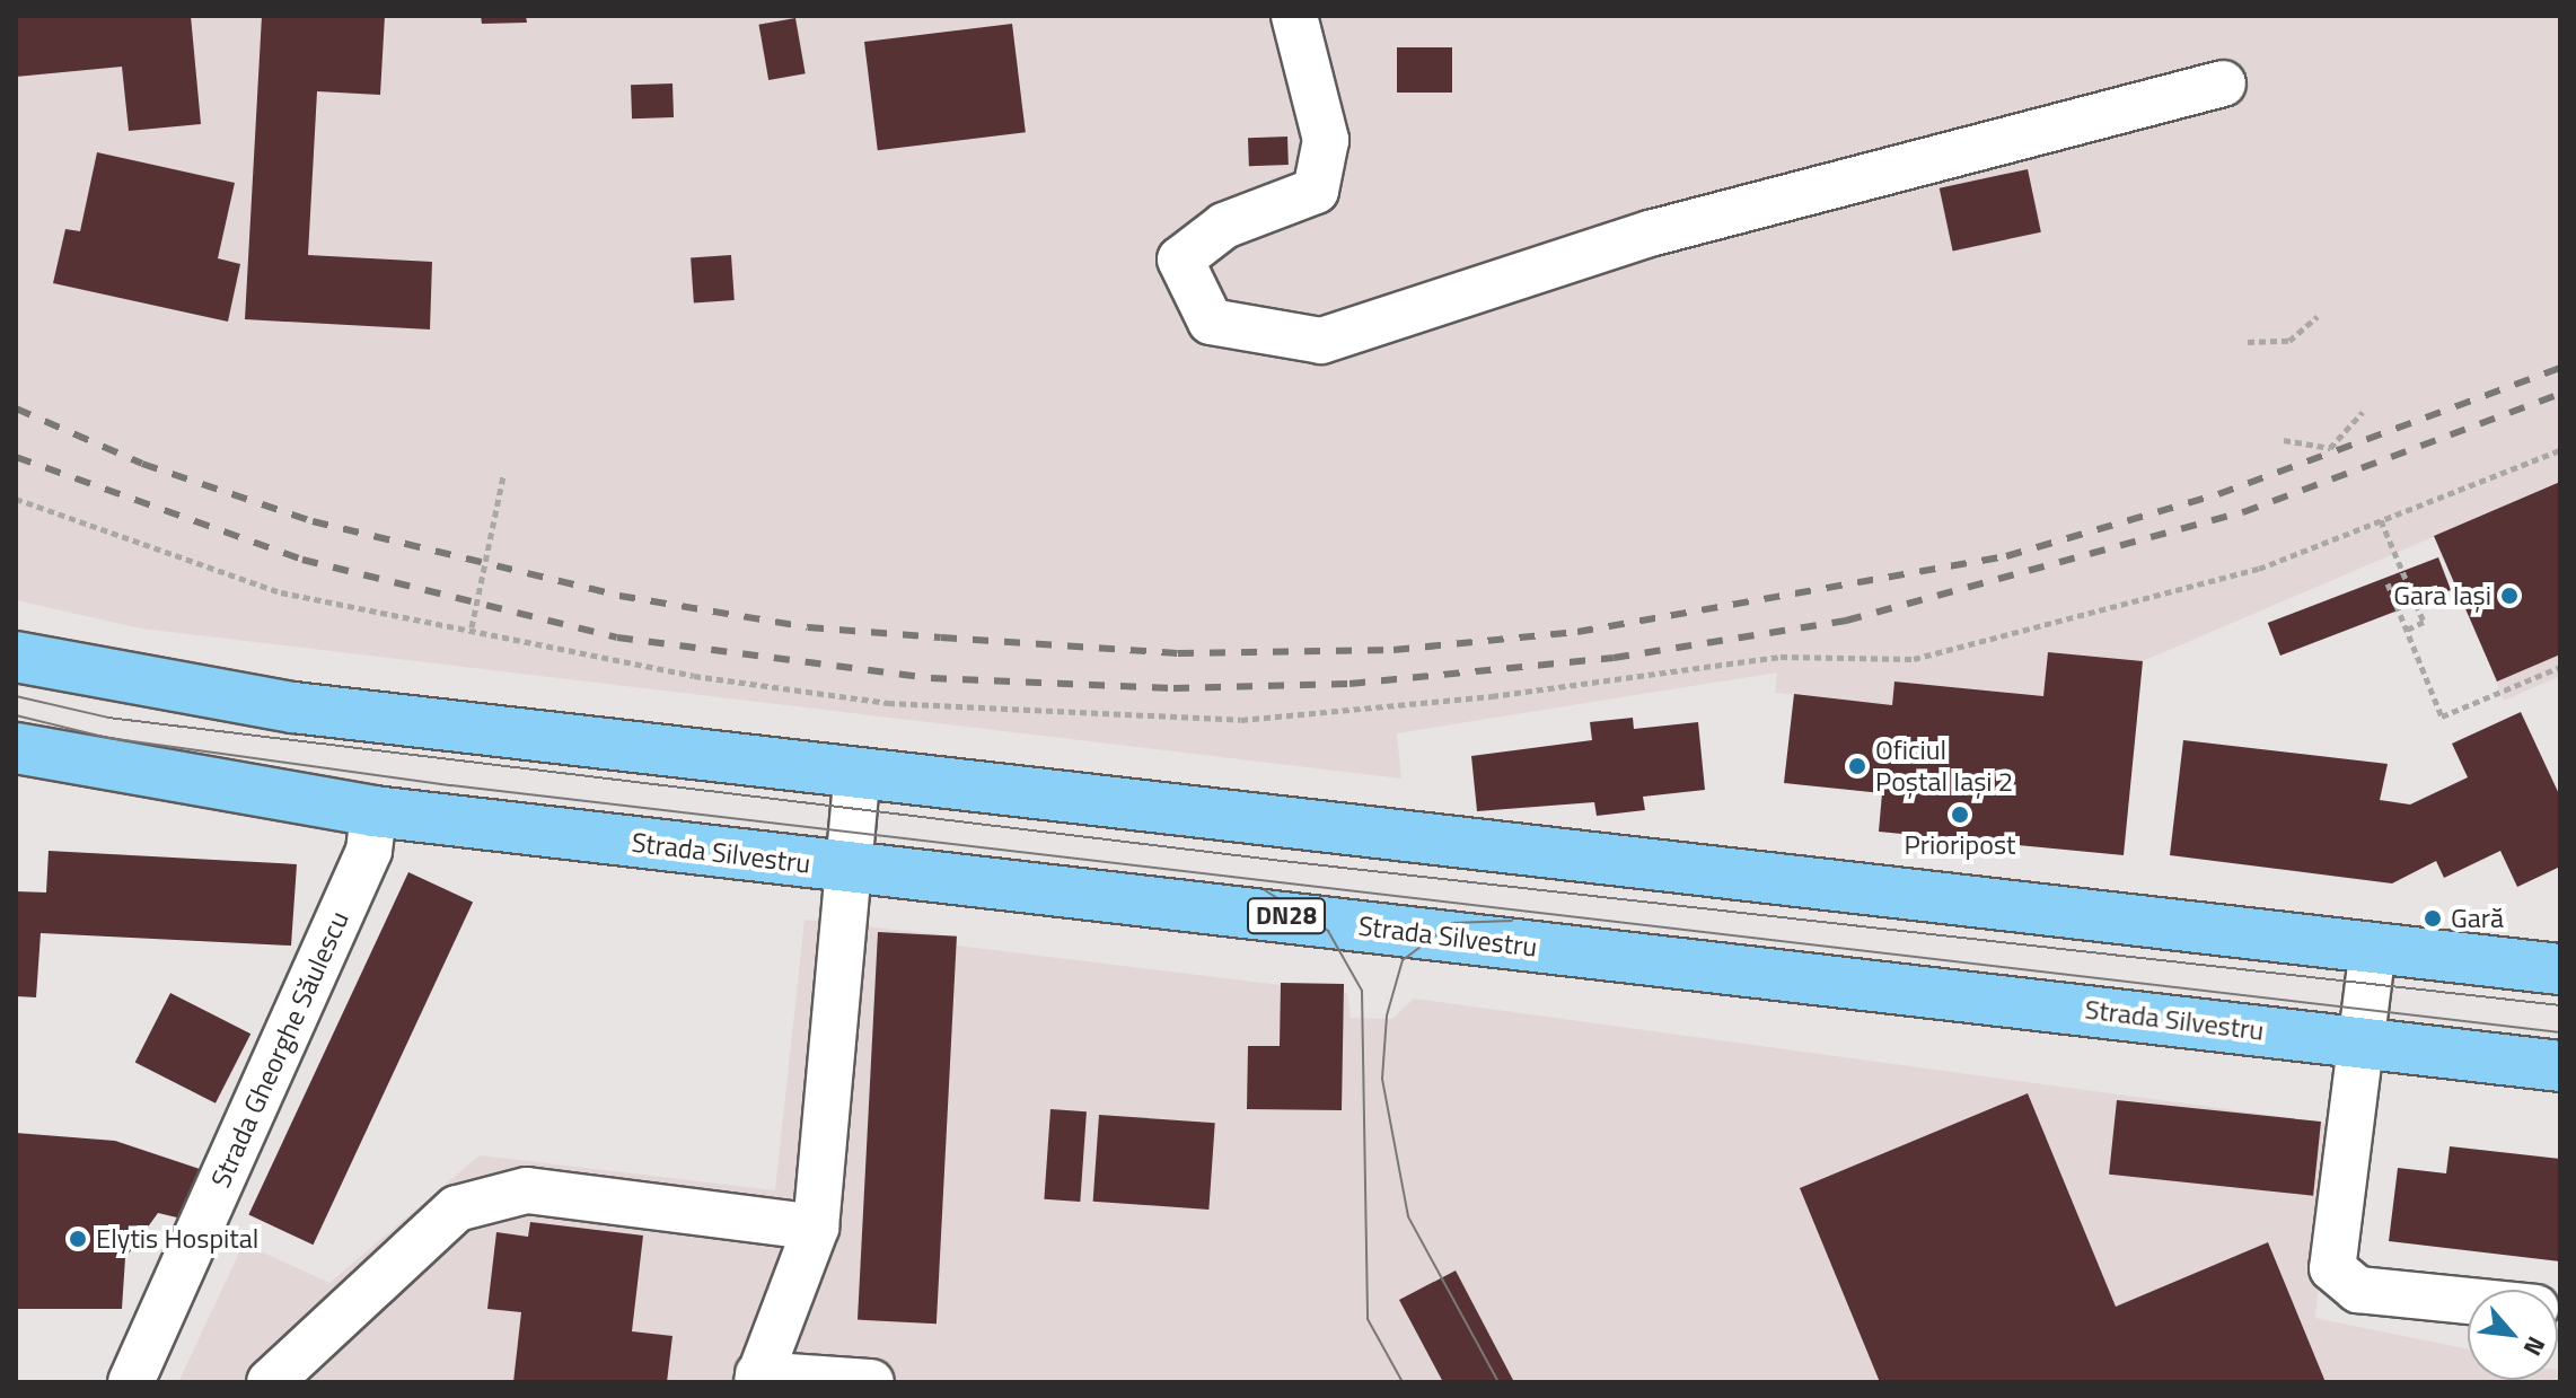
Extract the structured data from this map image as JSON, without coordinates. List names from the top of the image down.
{
  "streets": {
    "main road": ["Strada Silvestru", "DN28"],
    "street": ["Strada Gheorghe Săulescu"]
  },
  "crossings": [
    ["Strada Silvestru", "Strada Gheorghe Săulescu"]
  ],
  "places": [
    "Gara Iași",
    "Oficiul Poștal Iași 2",
    "Prioripost",
    "Gară",
    "Elytis Hospital"
  ],
  "north": "bottom right"
}
